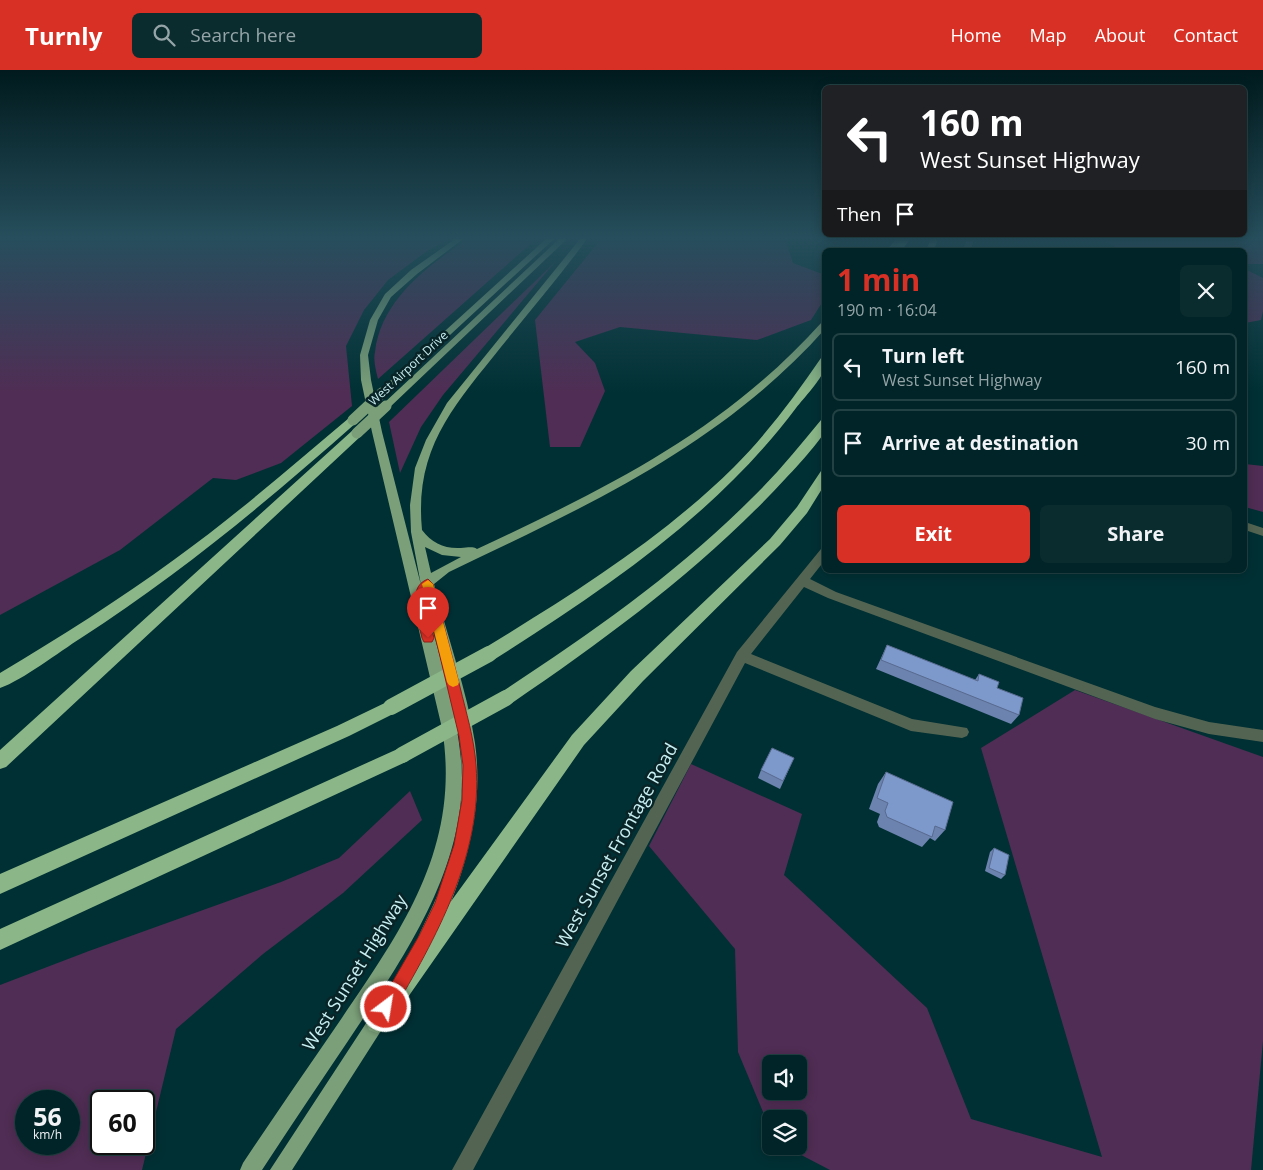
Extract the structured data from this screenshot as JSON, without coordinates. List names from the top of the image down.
{
  "streets": {
    "main road": ["West Airport Drive", "West Sunset Highway"],
    "street": ["West Sunset Frontage Road"]
  },
  "page": {
    "header": "Turnly",
    "search": "Search here",
    "nav": [
      "Home",
      "Map",
      "About",
      "Contact"
    ],
    "turn": ["160 m", "West Sunset Highway"],
    "then": "Then",
    "heading": ["1 min", "190 m · 16:04"],
    "list": [
      {
        "name": "Turn left",
        "note": "West Sunset Highway",
        "value": "160 m"
      },
      {
        "name": "Arrive at destination",
        "value": "30 m"
      }
    ],
    "buttons": ["Exit", "Share"],
    "speed": "56 km/h",
    "limit": "60"
  }
}
